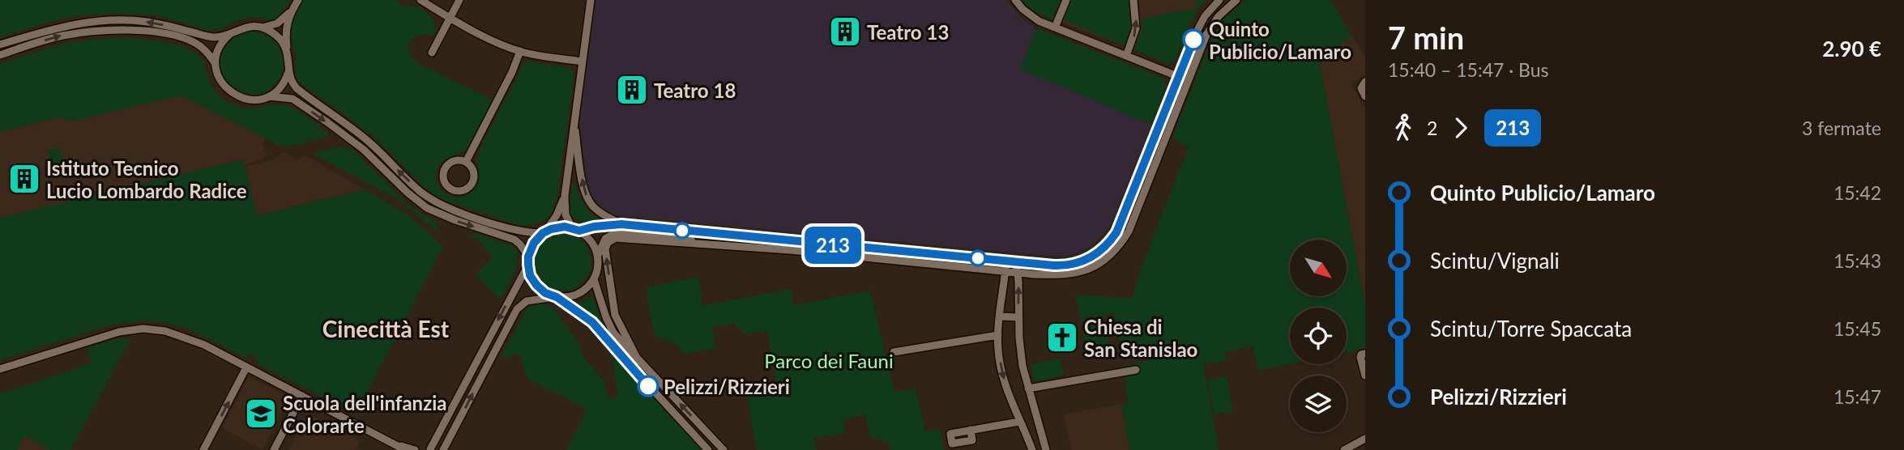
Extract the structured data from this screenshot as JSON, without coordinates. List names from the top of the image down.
{
  "districts": ["Cinecittà Est"],
  "parks": ["Parco dei Fauni"],
  "places": {
    "building": ["Teatro 13", "Teatro 18", "Istituto Tecnico Lucio Lombardo Radice"],
    "other": ["Quinto Publicio/Lamaro", "Pelizzi/Rizzieri"],
    "church": ["Chiesa di San Stanislao"],
    "school or university": ["Scuola dell'infanzia Colorarte"]
  },
  "lines": ["bus line 213"],
  "north": "bottom right",
  "page": {
    "on_map": "213",
    "heading": ["7 min", "15:40 – 15:47 · Bus", "2.90 €"],
    "legs": ["2", "213", "3 fermate"],
    "list": [
      {
        "name": "Quinto Publicio/Lamaro",
        "value": "15:42"
      },
      {
        "name": "Scintu/Vignali",
        "value": "15:43"
      },
      {
        "name": "Scintu/Torre Spaccata",
        "value": "15:45"
      },
      {
        "name": "Pelizzi/Rizzieri",
        "value": "15:47"
      }
    ]
  }
}
